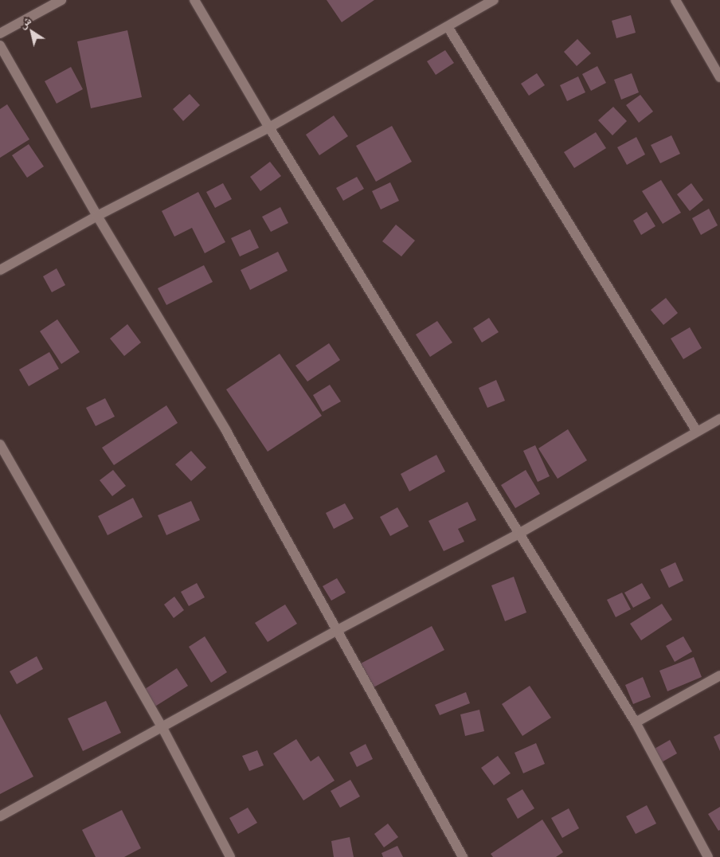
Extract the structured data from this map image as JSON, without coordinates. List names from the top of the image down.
{
  "north": "top left"
}
